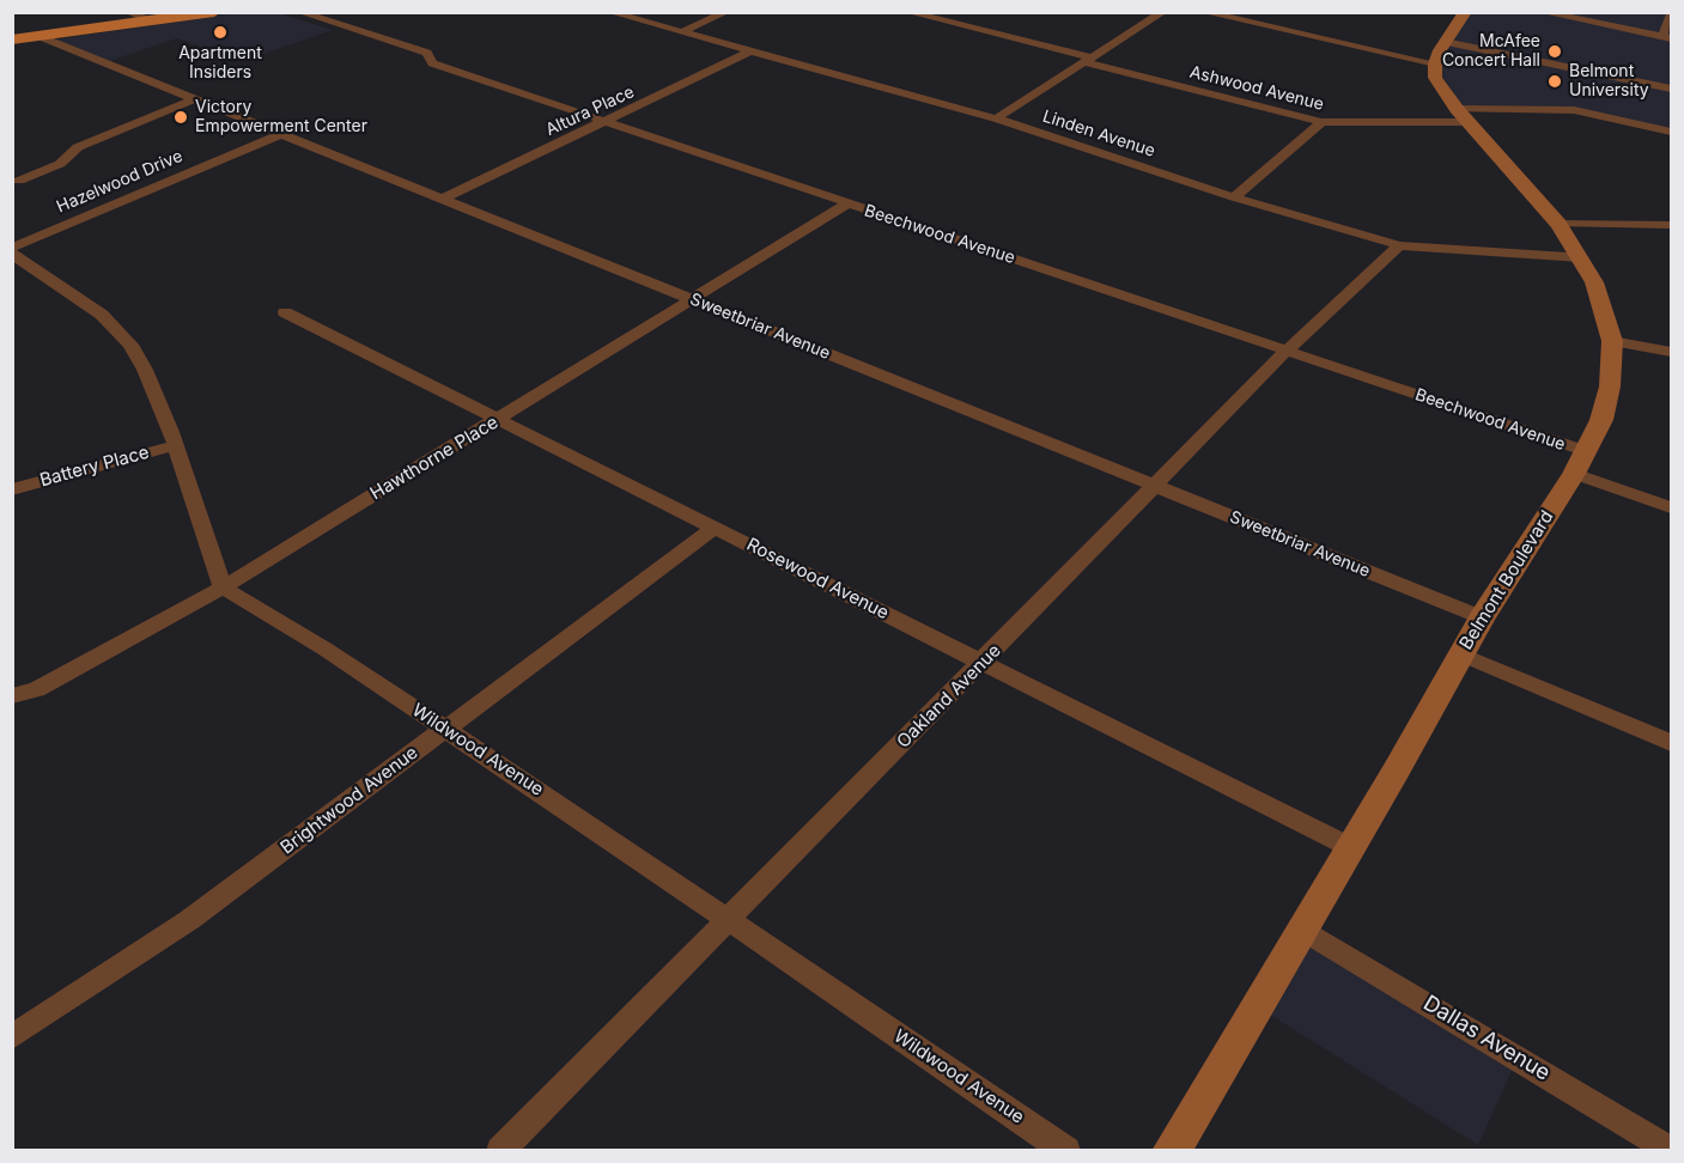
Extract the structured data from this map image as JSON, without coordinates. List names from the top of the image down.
{
  "streets": {
    "street": [
      "Ashwood Avenue",
      "Altura Place",
      "Linden Avenue",
      "Hazelwood Drive",
      "Beechwood Avenue",
      "Sweetbriar Avenue",
      "Hawthorne Place",
      "Battery Place",
      "Rosewood Avenue",
      "Belmont Boulevard",
      "Oakland Avenue",
      "Wildwood Avenue",
      "Brightwood Avenue",
      "Dallas Avenue"
    ]
  },
  "crossings": [
    ["Ashwood Avenue", "Belmont Boulevard"],
    ["Altura Place", "Linden Avenue"],
    ["Altura Place", "Beechwood Avenue"],
    ["Altura Place", "Sweetbriar Avenue"],
    ["Linden Avenue", "Belmont Boulevard"],
    ["Linden Avenue", "Oakland Avenue"],
    ["Hazelwood Drive", "Sweetbriar Avenue"],
    ["Beechwood Avenue", "Hawthorne Place"],
    ["Beechwood Avenue", "Belmont Boulevard"],
    ["Beechwood Avenue", "Oakland Avenue"],
    ["Sweetbriar Avenue", "Hawthorne Place"],
    ["Sweetbriar Avenue", "Belmont Boulevard"],
    ["Sweetbriar Avenue", "Oakland Avenue"],
    ["Hawthorne Place", "Rosewood Avenue"],
    ["Hawthorne Place", "Wildwood Avenue"],
    ["Rosewood Avenue", "Belmont Boulevard"],
    ["Rosewood Avenue", "Oakland Avenue"],
    ["Rosewood Avenue", "Brightwood Avenue"],
    ["Belmont Boulevard", "Dallas Avenue"],
    ["Oakland Avenue", "Wildwood Avenue"],
    ["Wildwood Avenue", "Brightwood Avenue"]
  ],
  "places": [
    "Apartment Insiders",
    "McAfee Concert Hall",
    "Belmont University",
    "Victory Empowerment Center"
  ]
}
